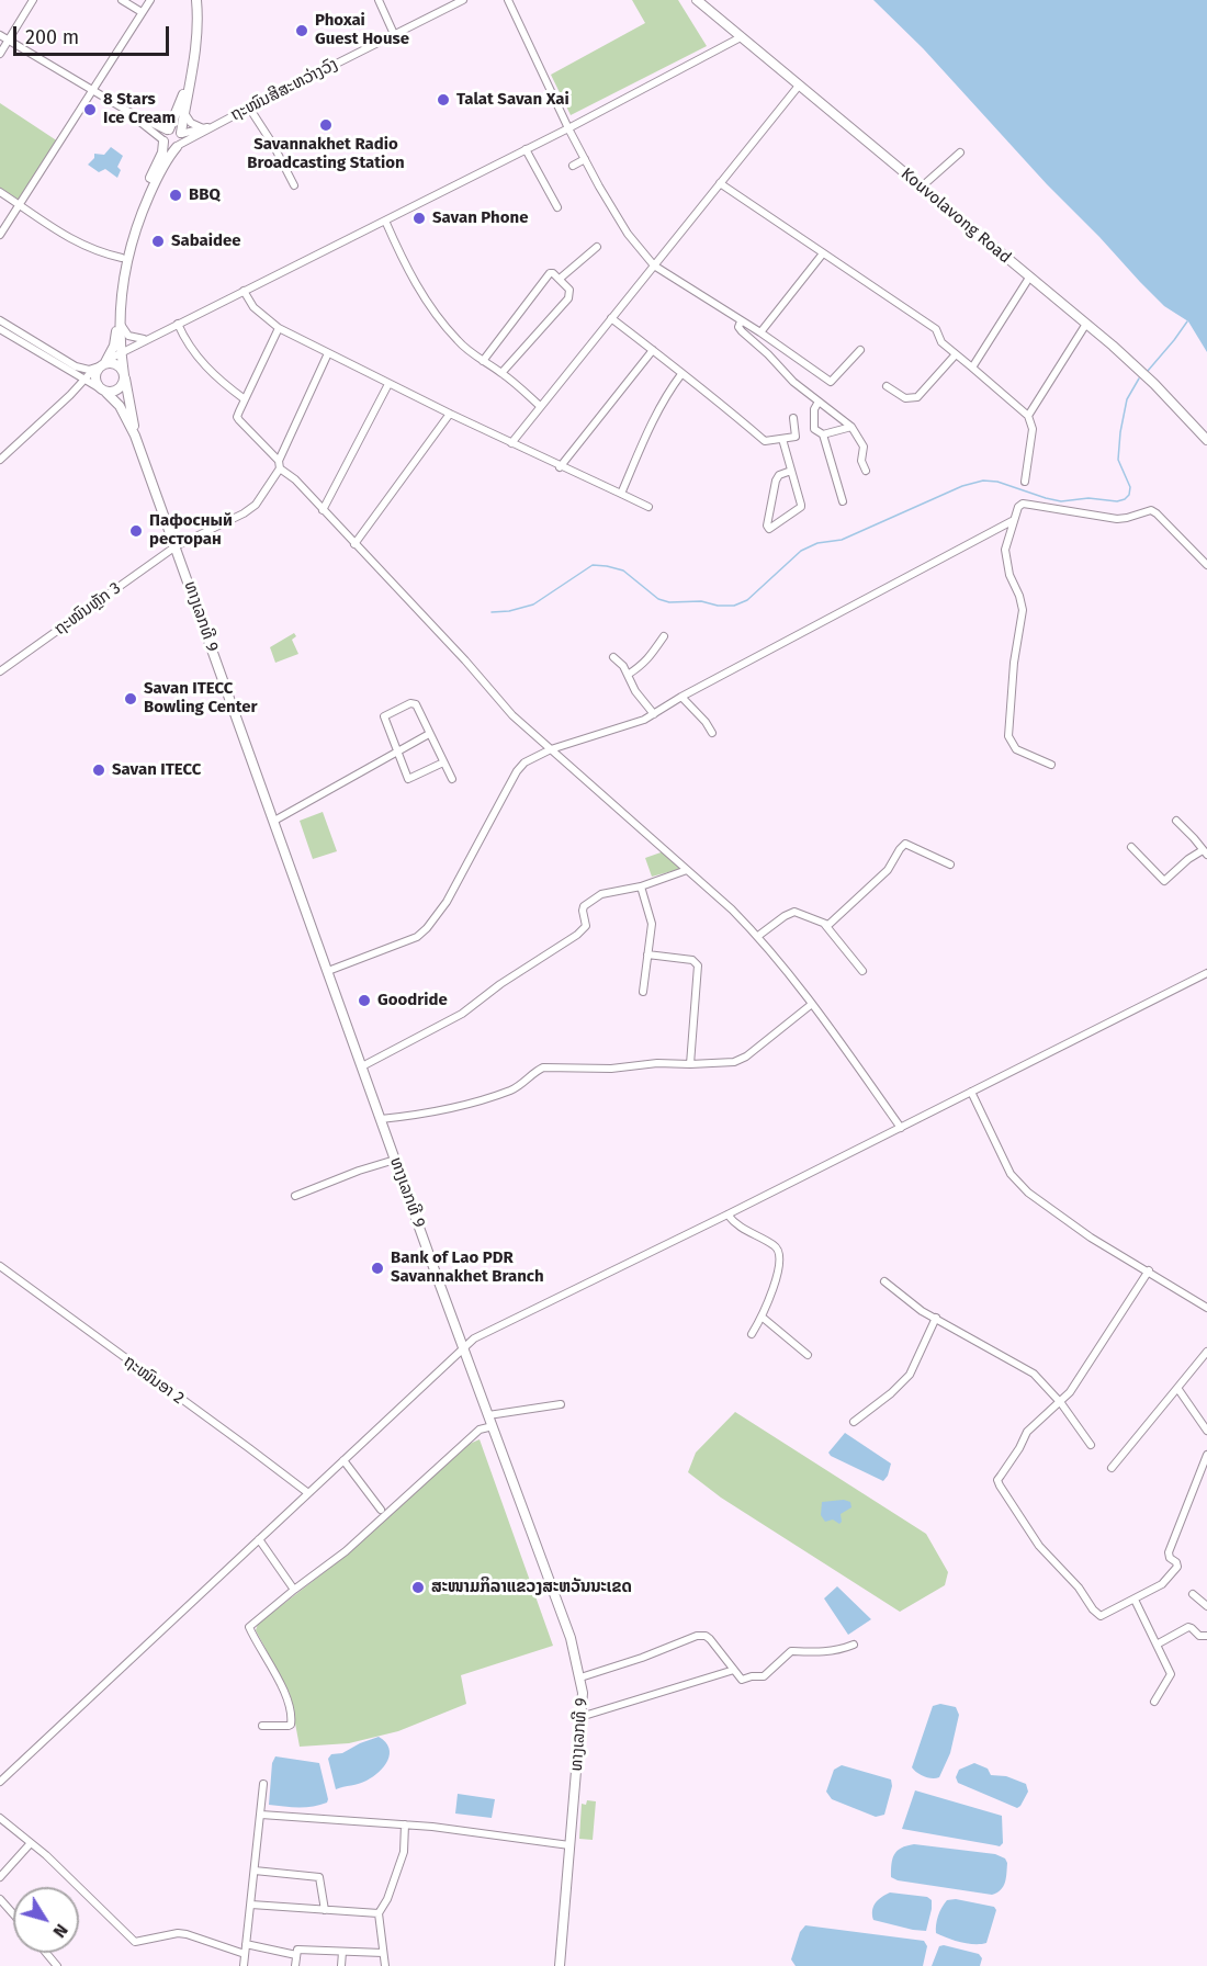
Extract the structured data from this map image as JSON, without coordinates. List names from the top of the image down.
{
  "streets": {
    "main road": ["Kouvolavong Road", "ທາງເລກທີ 9"],
    "street": ["ຖະໜົນສີສະຫວ່າງວົງ", "ຖະໜົນຫຼັກ 3", "ຖະໜົນອາ 2"]
  },
  "crossings": [
    ["ຖະໜົນສີສະຫວ່າງວົງ", "ທາງເລກທີ 9"],
    ["ຖະໜົນຫຼັກ 3", "ທາງເລກທີ 9"]
  ],
  "places": [
    "Phoxai Guest House",
    "Talat Savan Xai",
    "8 Stars Ice Cream",
    "Savannakhet Radio Broadcasting Station",
    "BBQ",
    "Savan Phone",
    "Sabaidee",
    "Пафосный ресторан",
    "Savan ITECC Bowling Center",
    "Savan ITECC",
    "Goodride",
    "Bank of Lao PDR Savannakhet Branch",
    "ສະໜາມກິລາແຂວງສະຫວັນນະເຂດ"
  ],
  "scale_bar": "200 m",
  "north": "bottom right"
}
